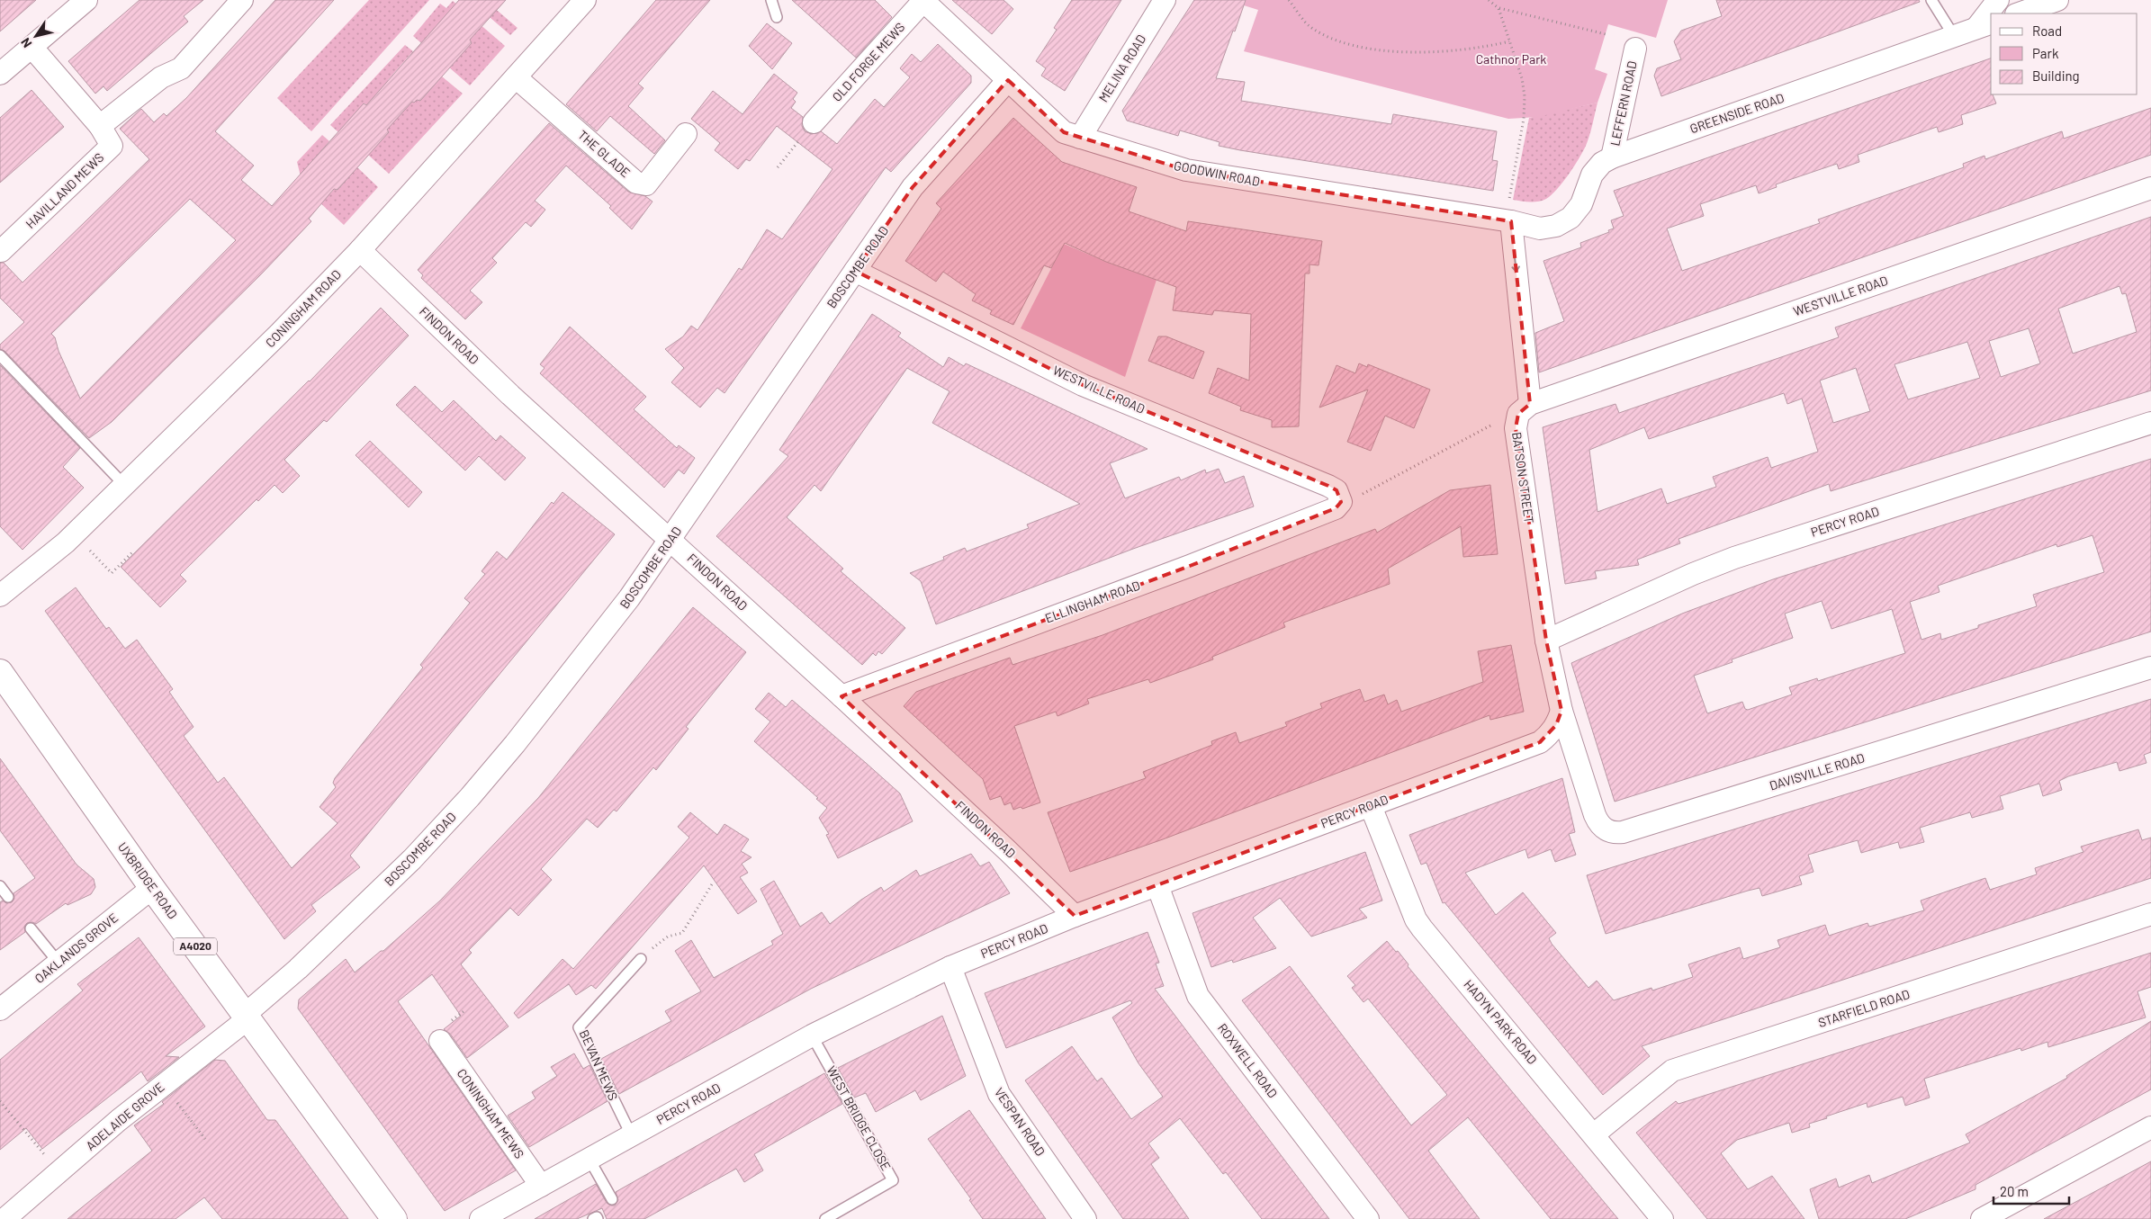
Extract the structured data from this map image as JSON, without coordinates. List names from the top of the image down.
{
  "streets": {
    "main road": ["UXBRIDGE ROAD", "A4020"],
    "street": [
      "OLD FORGE MEWS",
      "MELINA ROAD",
      "LEFFERN ROAD",
      "GREENSIDE ROAD",
      "THE GLADE",
      "GOODWIN ROAD",
      "HAVILLAND MEWS",
      "BOSCOMBE ROAD",
      "WESTVILLE ROAD",
      "CONINGHAM ROAD",
      "FINDON ROAD",
      "BATSON STREET",
      "PERCY ROAD",
      "ELLINGHAM ROAD",
      "DAVISVILLE ROAD",
      "OAKLANDS GROVE",
      "STARFIELD ROAD",
      "HADYN PARK ROAD",
      "ROXWELL ROAD",
      "CONINGHAM MEWS",
      "ADELAIDE GROVE",
      "VESPAN ROAD"
    ],
    "lane": ["BEVAN MEWS", "WEST BRIDGE CLOSE"]
  },
  "crossings": [
    ["OLD FORGE MEWS", "GOODWIN ROAD"],
    ["MELINA ROAD", "GOODWIN ROAD"],
    ["LEFFERN ROAD", "GREENSIDE ROAD"],
    ["GREENSIDE ROAD", "GOODWIN ROAD"],
    ["THE GLADE", "CONINGHAM ROAD"],
    ["GOODWIN ROAD", "BOSCOMBE ROAD"],
    ["BOSCOMBE ROAD", "WESTVILLE ROAD"],
    ["BOSCOMBE ROAD", "FINDON ROAD"],
    ["BOSCOMBE ROAD", "UXBRIDGE ROAD"],
    ["BOSCOMBE ROAD", "ADELAIDE GROVE"],
    ["WESTVILLE ROAD", "BATSON STREET"],
    ["WESTVILLE ROAD", "ELLINGHAM ROAD"],
    ["CONINGHAM ROAD", "FINDON ROAD"],
    ["FINDON ROAD", "PERCY ROAD"],
    ["FINDON ROAD", "ELLINGHAM ROAD"],
    ["BATSON STREET", "PERCY ROAD"],
    ["BATSON STREET", "DAVISVILLE ROAD"],
    ["PERCY ROAD", "DAVISVILLE ROAD"],
    ["PERCY ROAD", "HADYN PARK ROAD"],
    ["PERCY ROAD", "ROXWELL ROAD"],
    ["PERCY ROAD", "BEVAN MEWS"],
    ["PERCY ROAD", "CONINGHAM MEWS"],
    ["PERCY ROAD", "WEST BRIDGE CLOSE"],
    ["PERCY ROAD", "VESPAN ROAD"],
    ["UXBRIDGE ROAD", "OAKLANDS GROVE"],
    ["UXBRIDGE ROAD", "ADELAIDE GROVE"],
    ["STARFIELD ROAD", "HADYN PARK ROAD"]
  ],
  "parks": ["Cathnor Park"],
  "legend": ["Road", "Park", "Building"],
  "scale_bar": "20 m",
  "north": "bottom left"
}
